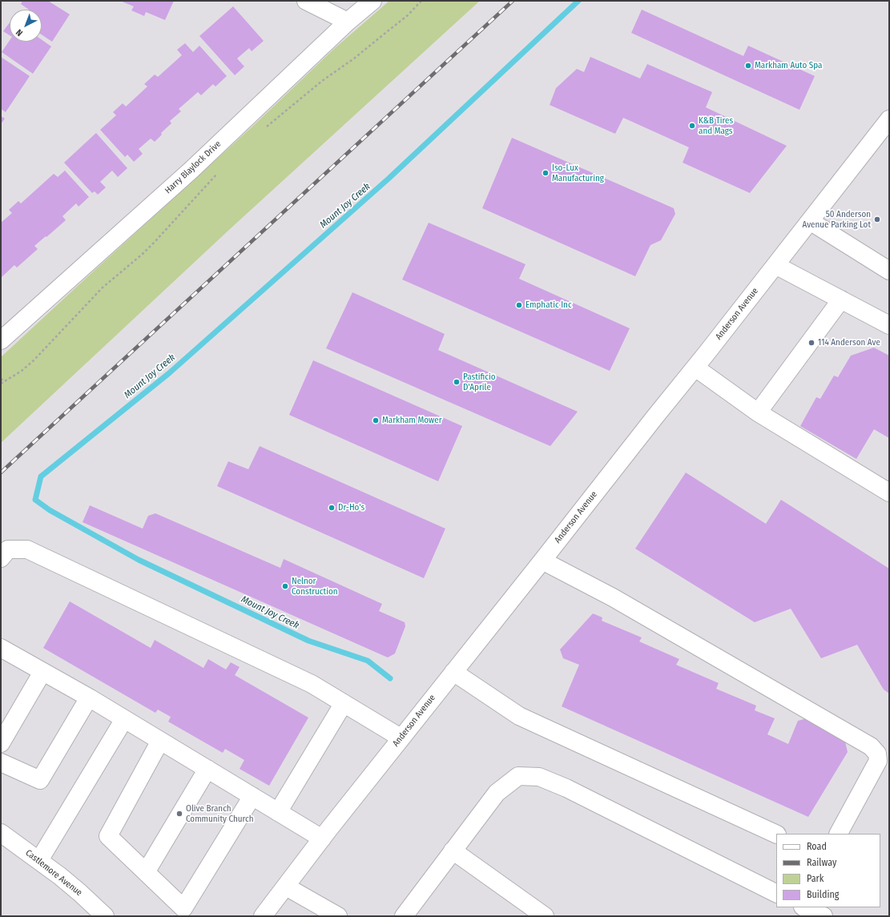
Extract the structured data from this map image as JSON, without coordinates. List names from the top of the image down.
{
  "streets": {
    "street": ["Harry Blaylock Drive", "Anderson Avenue", "Castlemore Avenue"]
  },
  "water": ["Mount Joy Creek"],
  "places": [
    "Markham Auto Spa",
    "K&B Tires and Mags",
    "Iso-Lux Manufacturing",
    "50 Anderson Avenue Parking Lot",
    "Emphatic Inc",
    "114 Anderson Ave",
    "Pastificio D'Aprile",
    "Markham Mower",
    "Dr-Ho's",
    "Nelnor Construction",
    "Olive Branch Community Church"
  ],
  "legend": [
    "Road",
    "Railway",
    "Park",
    "Building"
  ],
  "north": "bottom left"
}
